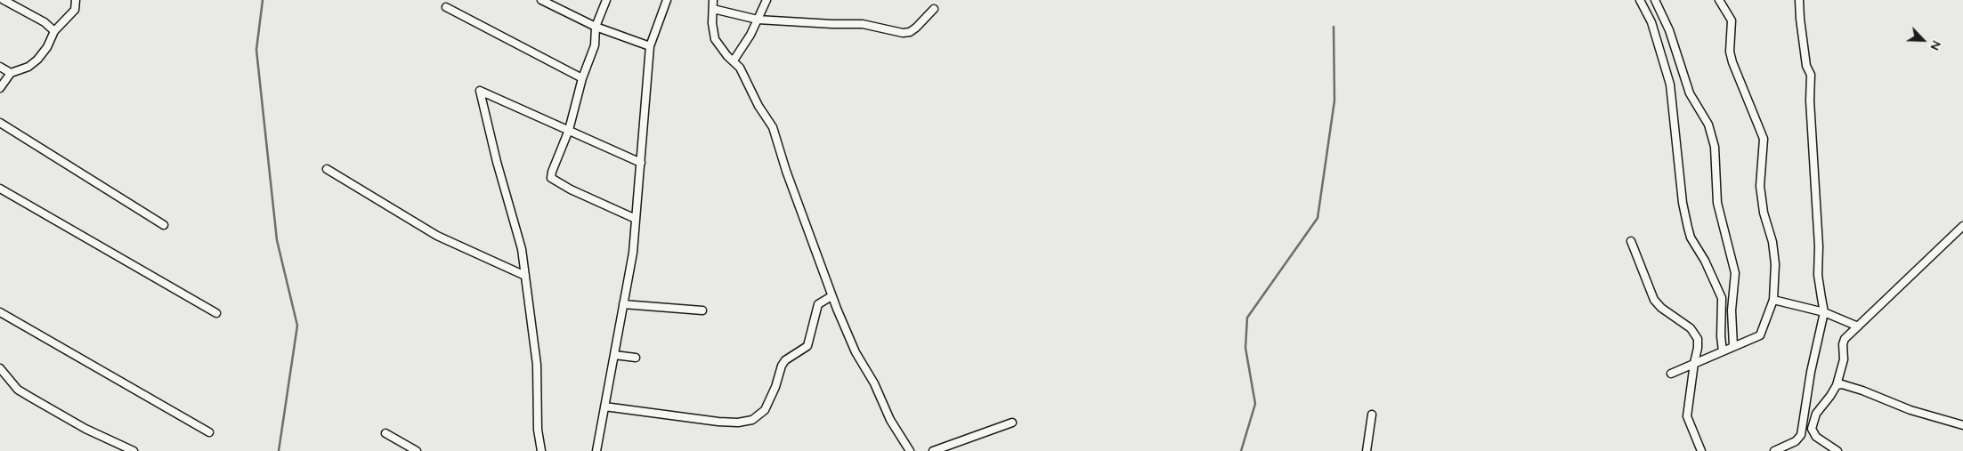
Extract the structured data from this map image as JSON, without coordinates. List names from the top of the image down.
{
  "north": "bottom right"
}
